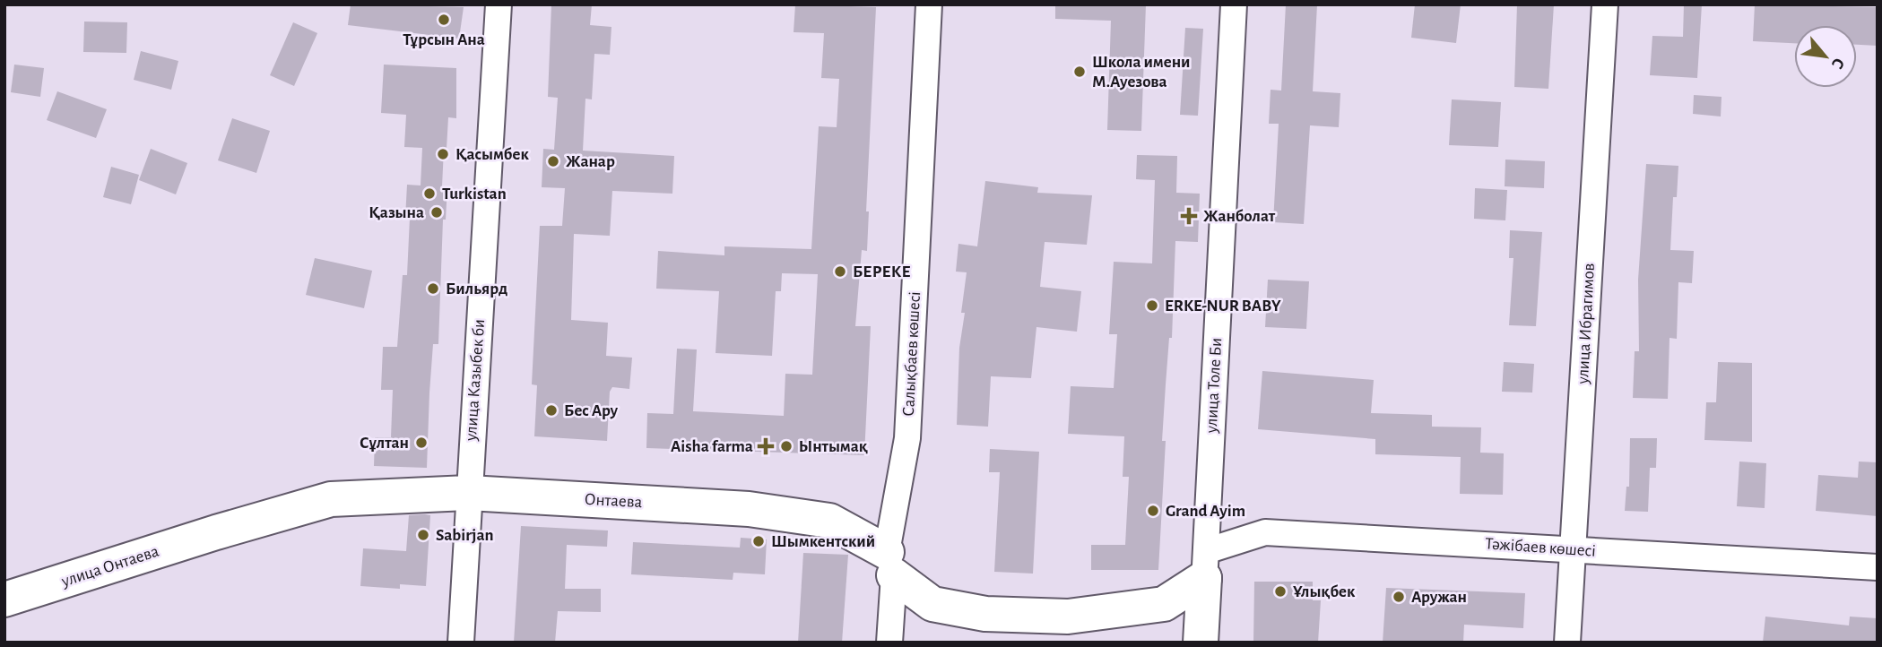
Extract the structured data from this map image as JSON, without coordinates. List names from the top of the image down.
{
  "streets": {
    "main road": ["Онтаева", "улица Онтаева"],
    "street": [
      "улица Ибрагимов",
      "Салықбаев көшесі",
      "улица Казыбек би",
      "улица Толе Би",
      "Тәжібаев көшесі"
    ]
  },
  "crossings": [
    ["улица Ибрагимов", "Тәжібаев көшесі"],
    ["Салықбаев көшесі", "Онтаева"],
    ["улица Казыбек би", "Онтаева"],
    ["улица Толе Би", "Онтаева"],
    ["улица Толе Би", "Тәжібаев көшесі"],
    ["Онтаева", "Тәжібаев көшесі"],
    ["Онтаева", "улица Онтаева"]
  ],
  "places": {
    "other": [
      "Тұрсын Ана",
      "Школа имени М.Ауезова",
      "Қасымбек",
      "Жанар",
      "Turkistan",
      "Қазына",
      "БЕРЕКЕ",
      "Бильярд",
      "ERKE-NUR BABY",
      "Бес Ару",
      "Сұлтан",
      "Ынтымақ",
      "Grand Ayim",
      "Sabirjan",
      "Шымкентский",
      "Ұлықбек",
      "Аружан"
    ],
    "health": ["Жанболат", "Aisha farma"]
  },
  "north": "bottom right"
}
